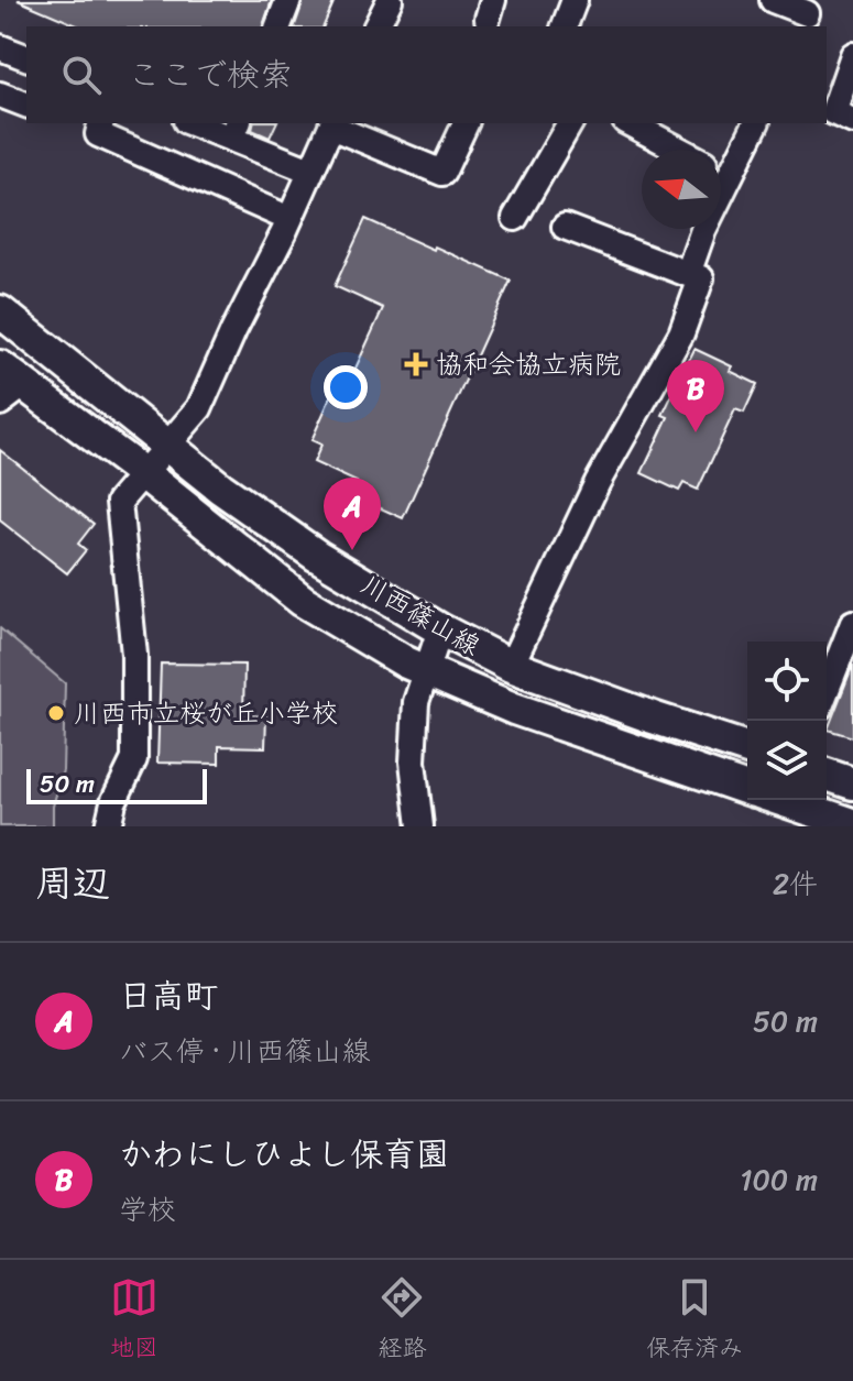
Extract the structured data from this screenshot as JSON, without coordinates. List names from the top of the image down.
{
  "streets": {
    "main road": ["川西篠山線"]
  },
  "places": {
    "health": ["協和会協立病院"],
    "other": ["川西市立桜が丘小学校"]
  },
  "scale_bar": "50 m",
  "north": "left",
  "page": {
    "search": "ここで検索",
    "pins": ["B", "A"],
    "scale": "50 m",
    "heading": ["周辺", "2件"],
    "list": [
      {
        "mark": "A",
        "name": "日高町",
        "note": "バス停 · 川西篠山線",
        "value": "50 m"
      },
      {
        "mark": "B",
        "name": "かわにしひよし保育園",
        "note": "学校",
        "value": "100 m"
      }
    ],
    "nav": ["地図", "経路", "保存済み"]
  }
}
